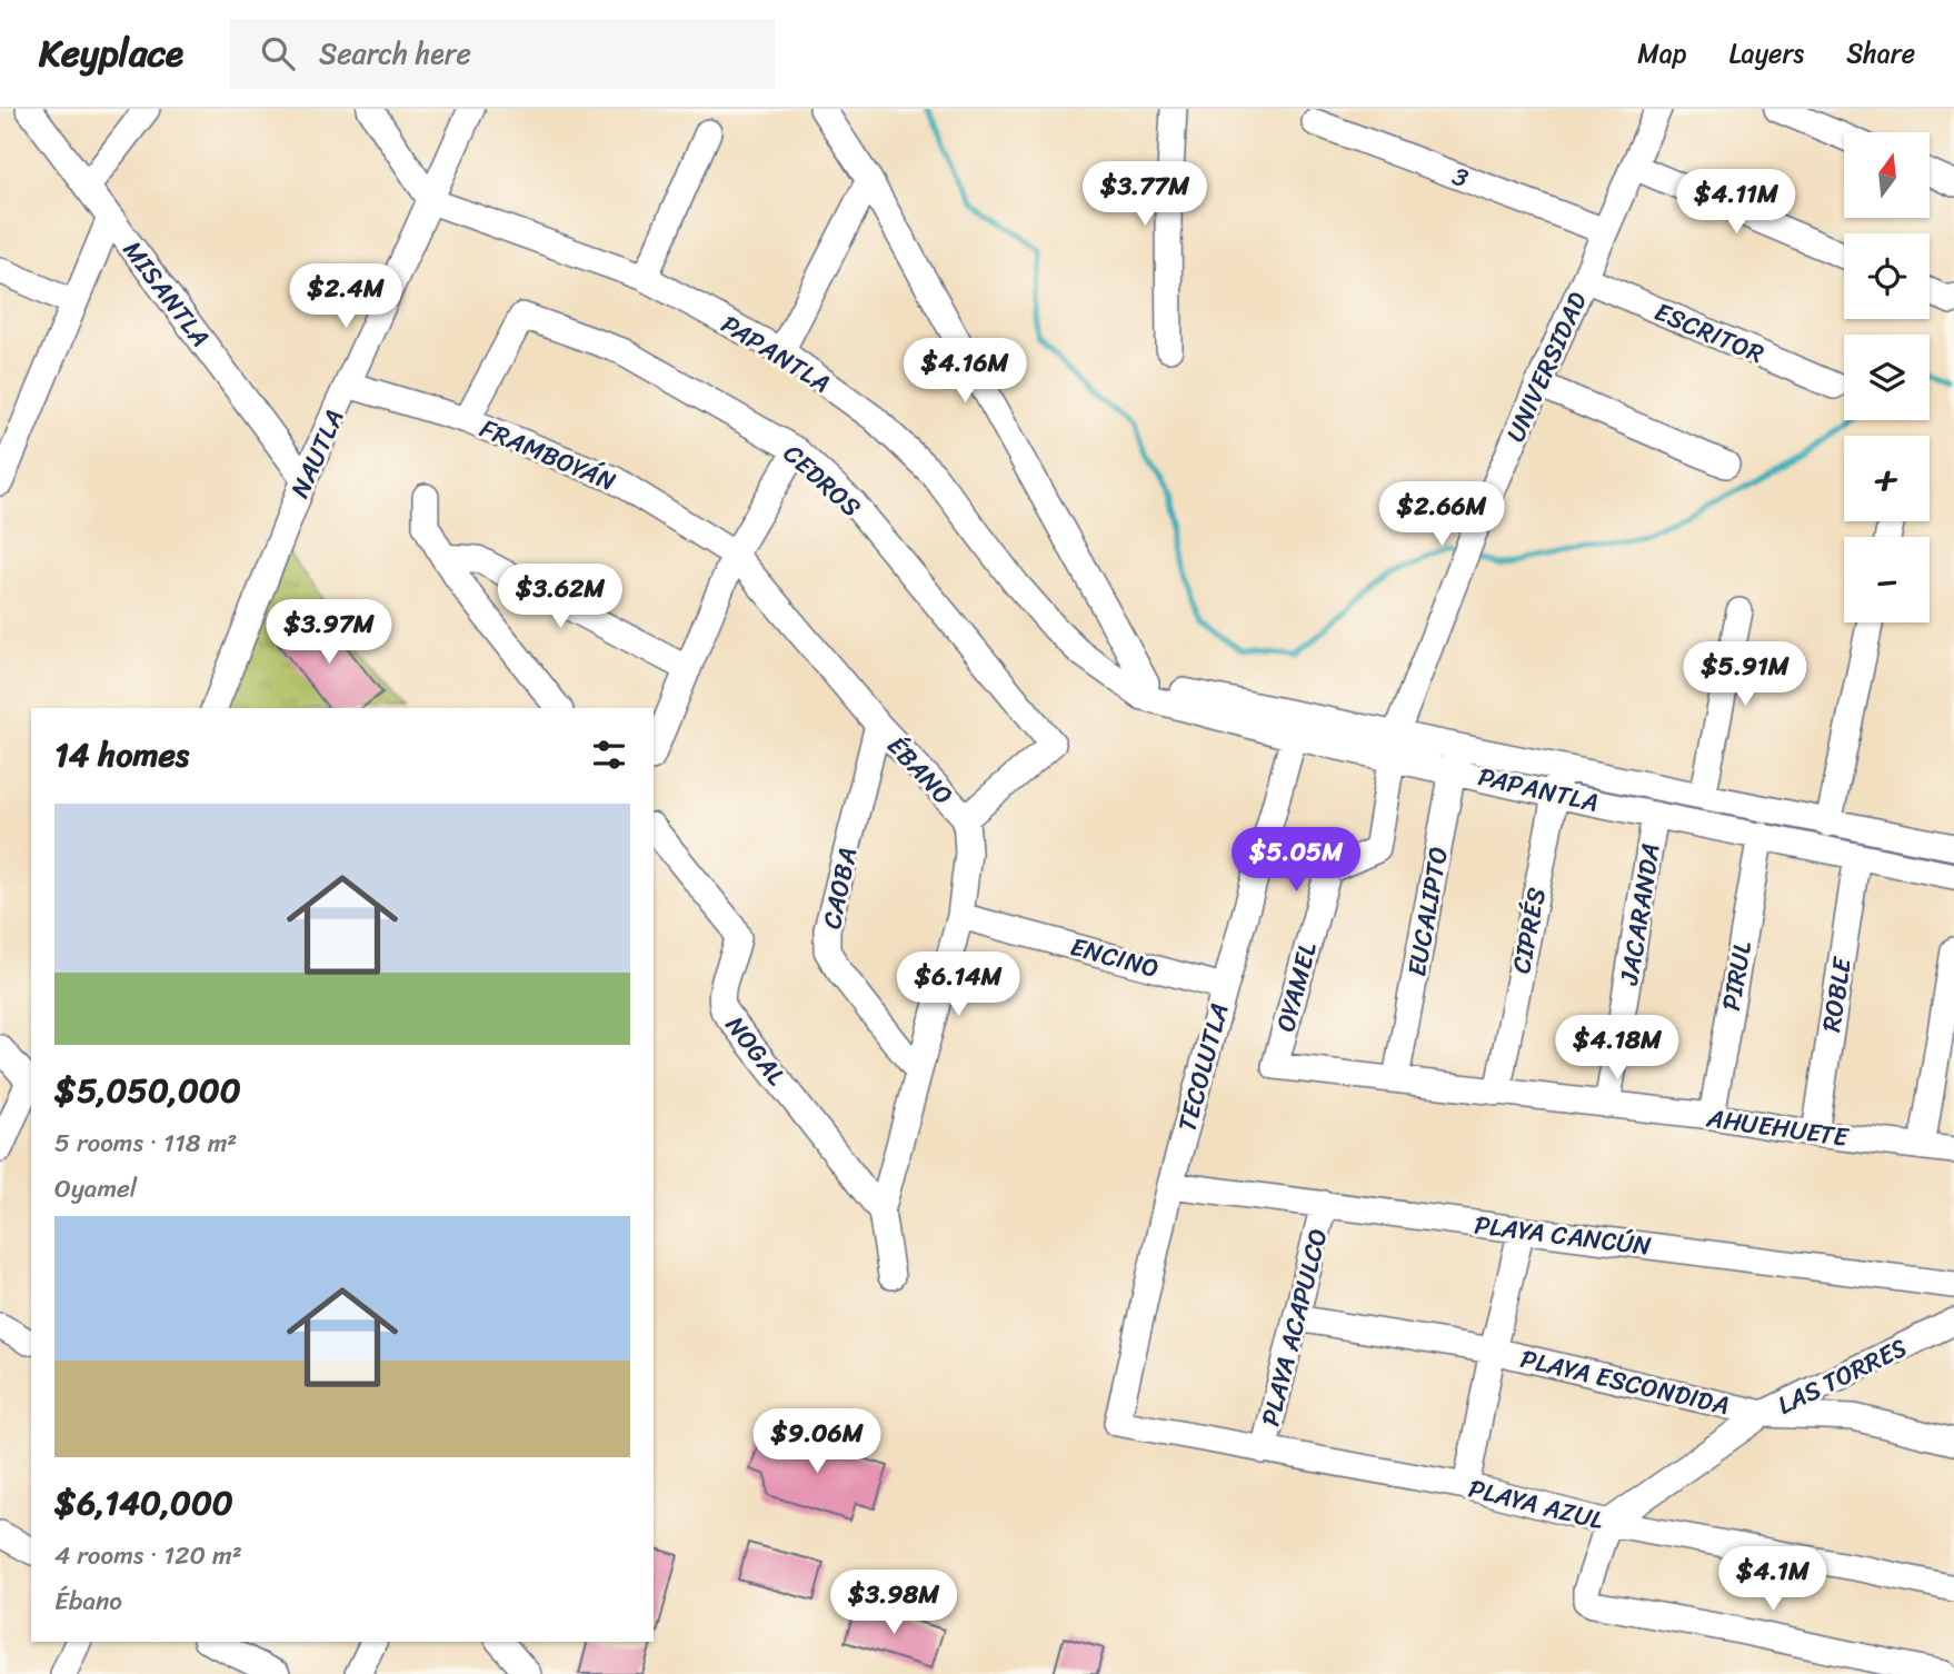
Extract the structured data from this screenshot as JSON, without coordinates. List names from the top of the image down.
{
  "streets": {
    "street": [
      "3",
      "MISANTLA",
      "ESCRITOR",
      "PAPANTLA",
      "UNIVERSIDAD",
      "NAUTLA",
      "FRAMBOYÁN",
      "CEDROS",
      "ÉBANO",
      "CAOBA",
      "EUCALIPTO",
      "JACARANDA",
      "CIPRÉS",
      "ENCINO",
      "PIRUL",
      "OYAMEL",
      "ROBLE",
      "NOGAL",
      "TECOLUTLA",
      "AHUEHUETE",
      "PLAYA CANCÚN",
      "PLAYA ACAPULCO",
      "LAS TORRES",
      "PLAYA ESCONDIDA",
      "PLAYA AZUL"
    ]
  },
  "crossings": [
    ["3", "UNIVERSIDAD"],
    ["MISANTLA", "NAUTLA"],
    ["ESCRITOR", "UNIVERSIDAD"],
    ["PAPANTLA", "UNIVERSIDAD"],
    ["PAPANTLA", "NAUTLA"],
    ["PAPANTLA", "EUCALIPTO"],
    ["PAPANTLA", "JACARANDA"],
    ["PAPANTLA", "CIPRÉS"],
    ["PAPANTLA", "PIRUL"],
    ["PAPANTLA", "OYAMEL"],
    ["PAPANTLA", "ROBLE"],
    ["PAPANTLA", "TECOLUTLA"],
    ["UNIVERSIDAD", "OYAMEL"],
    ["NAUTLA", "FRAMBOYÁN"],
    ["FRAMBOYÁN", "CEDROS"],
    ["FRAMBOYÁN", "ÉBANO"],
    ["CEDROS", "ÉBANO"],
    ["ÉBANO", "CAOBA"],
    ["ÉBANO", "ENCINO"],
    ["ÉBANO", "NOGAL"],
    ["EUCALIPTO", "AHUEHUETE"],
    ["JACARANDA", "AHUEHUETE"],
    ["CIPRÉS", "AHUEHUETE"],
    ["ENCINO", "TECOLUTLA"],
    ["PIRUL", "AHUEHUETE"],
    ["OYAMEL", "AHUEHUETE"],
    ["ROBLE", "AHUEHUETE"],
    ["TECOLUTLA", "PLAYA CANCÚN"],
    ["TECOLUTLA", "PLAYA AZUL"],
    ["PLAYA CANCÚN", "PLAYA ACAPULCO"],
    ["PLAYA ACAPULCO", "PLAYA ESCONDIDA"],
    ["PLAYA ACAPULCO", "PLAYA AZUL"],
    ["LAS TORRES", "PLAYA ESCONDIDA"],
    ["LAS TORRES", "PLAYA AZUL"]
  ],
  "north": "top",
  "page": {
    "header": "Keyplace",
    "search": "Search here",
    "nav": ["Map", "Layers", "Share"],
    "map_buttons": ["+", "−"],
    "price": [
      "$3.77M",
      "$4.11M",
      "$2.4M",
      "$4.16M",
      "$2.66M",
      "$3.62M",
      "$3.97M",
      "$5.91M",
      "$5.05M",
      "$6.14M",
      "$4.18M",
      "$9.06M",
      "$4.1M",
      "$3.98M"
    ],
    "heading": "14 homes",
    "list": [
      {
        "name": "$5,050,000",
        "note": "5 rooms · 118 m² · Oyamel"
      },
      {
        "name": "$6,140,000",
        "note": "4 rooms · 120 m² · Ébano"
      }
    ]
  }
}
